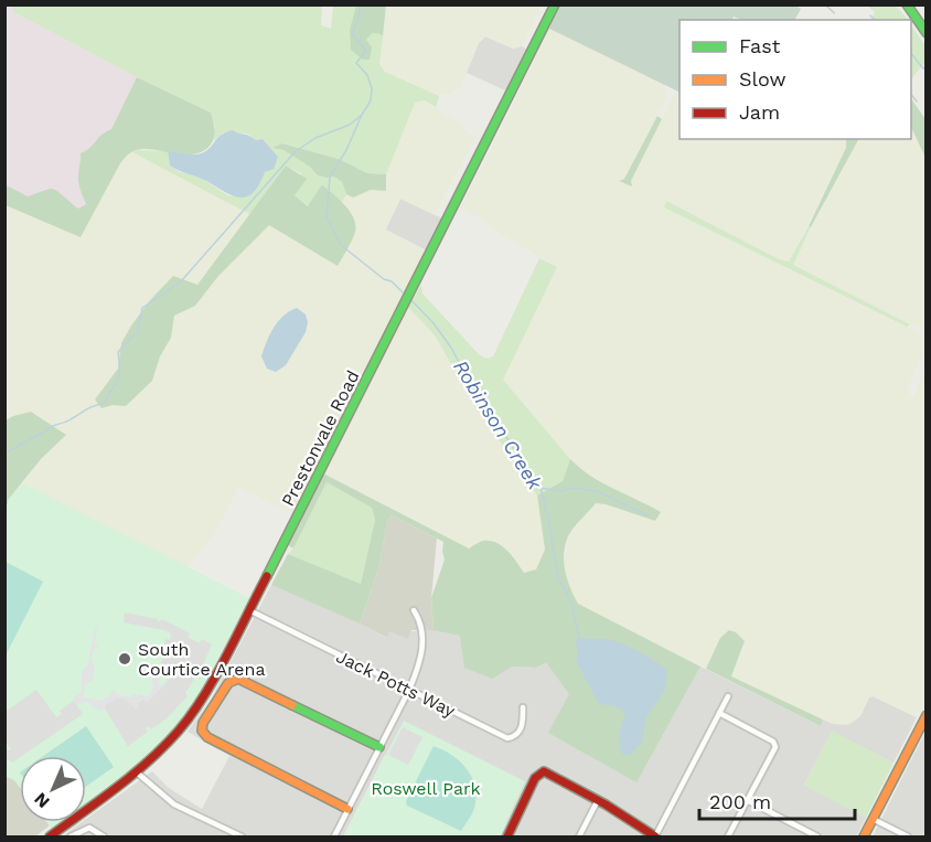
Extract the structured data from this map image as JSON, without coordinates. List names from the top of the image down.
{
  "streets": {
    "main road": ["Prestonvale Road"],
    "street": ["Jack Potts Way"]
  },
  "crossings": [
    ["Prestonvale Road", "Jack Potts Way"]
  ],
  "water": ["Robinson Creek"],
  "parks": ["Roswell Park"],
  "places": ["South Courtice Arena"],
  "legend": ["Fast", "Slow", "Jam"],
  "scale_bar": "200 m",
  "north": "bottom left"
}
